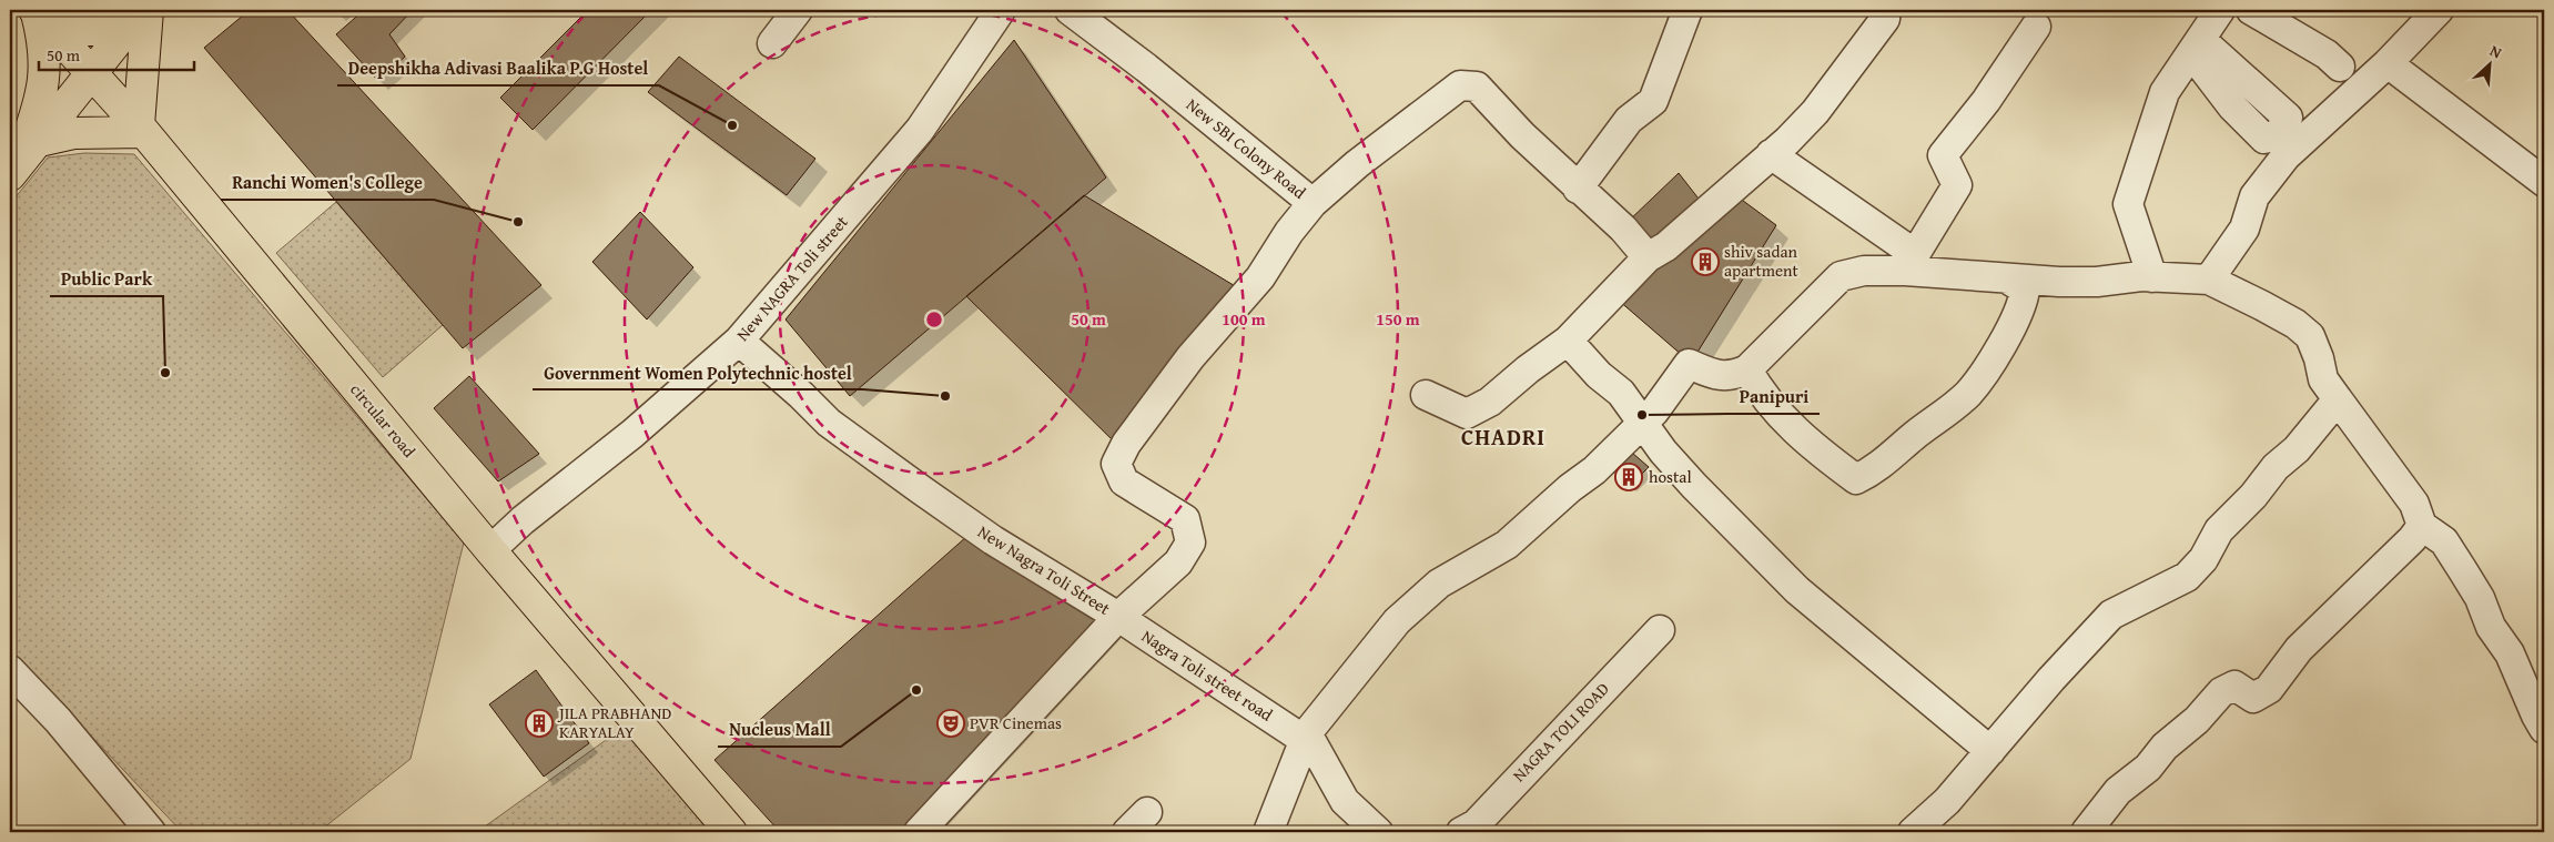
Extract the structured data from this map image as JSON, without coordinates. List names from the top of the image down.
{
  "streets": {
    "main road": ["circular road"],
    "street": [
      "New SBI Colony Road",
      "New NAGRA Toli street",
      "New Nagra Toli Street",
      "Nagra Toli street road",
      "NAGRA TOLI ROAD"
    ]
  },
  "crossings": [
    ["New SBI Colony Road", "New Nagra Toli Street"],
    ["New SBI Colony Road", "Nagra Toli street road"],
    ["New NAGRA Toli street", "circular road"],
    ["New NAGRA Toli street", "New Nagra Toli Street"],
    ["New Nagra Toli Street", "Nagra Toli street road"]
  ],
  "districts": ["CHADRI"],
  "places": {
    "other": [
      "Deepshikha Adivasi Baalika P.G Hostel",
      "Ranchi Women's College",
      "Public Park",
      "Government Women Polytechnic hostel",
      "Panipuri",
      "Nucleus Mall"
    ],
    "building": ["shiv sadan apartment", "hostal", "JILA PRABHAND KARYALAY"],
    "theatre": ["PVR Cinemas"]
  },
  "scale_bar": "50 m",
  "north": "top right",
  "rings": ["50 m", "100 m", "150 m"]
}
